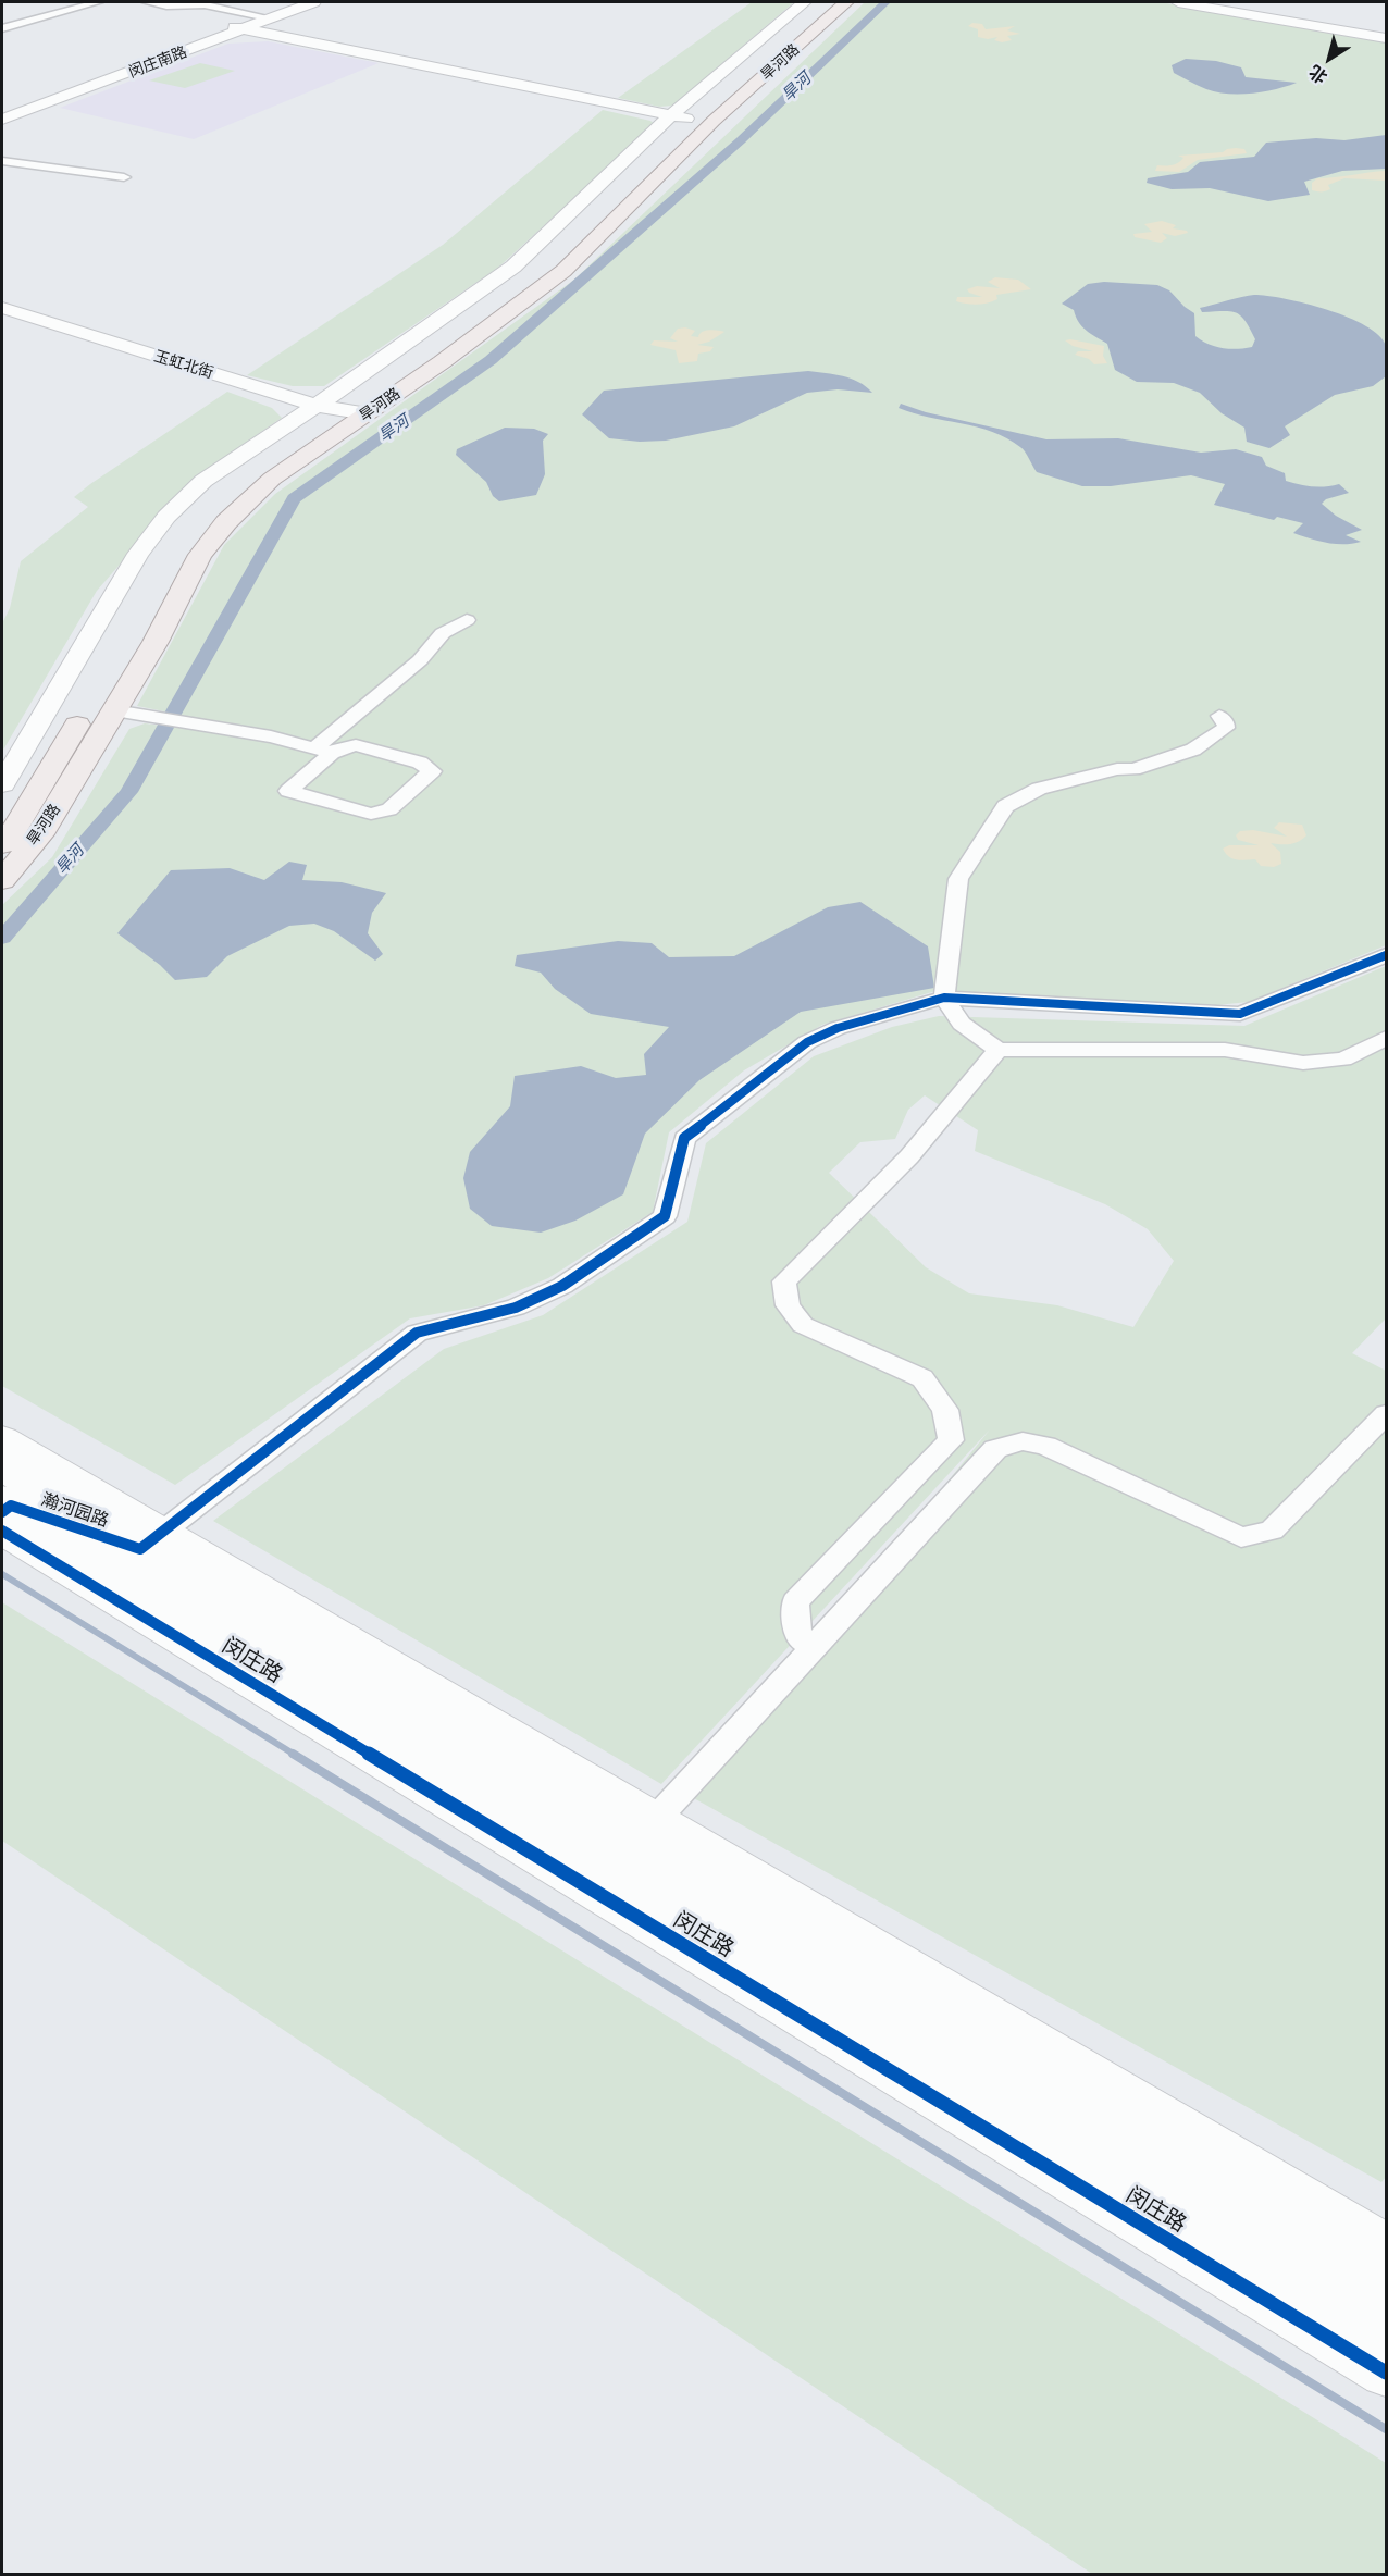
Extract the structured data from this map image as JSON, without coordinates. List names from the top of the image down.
{
  "streets": {
    "main road": ["旱河路"],
    "street": ["闵庄南路", "玉虹北街", "闵庄路"],
    "cycle path": ["瀚河园路"]
  },
  "crossings": [
    ["旱河路", "玉虹北街"]
  ],
  "water": ["旱河"],
  "north": "bottom left"
}
